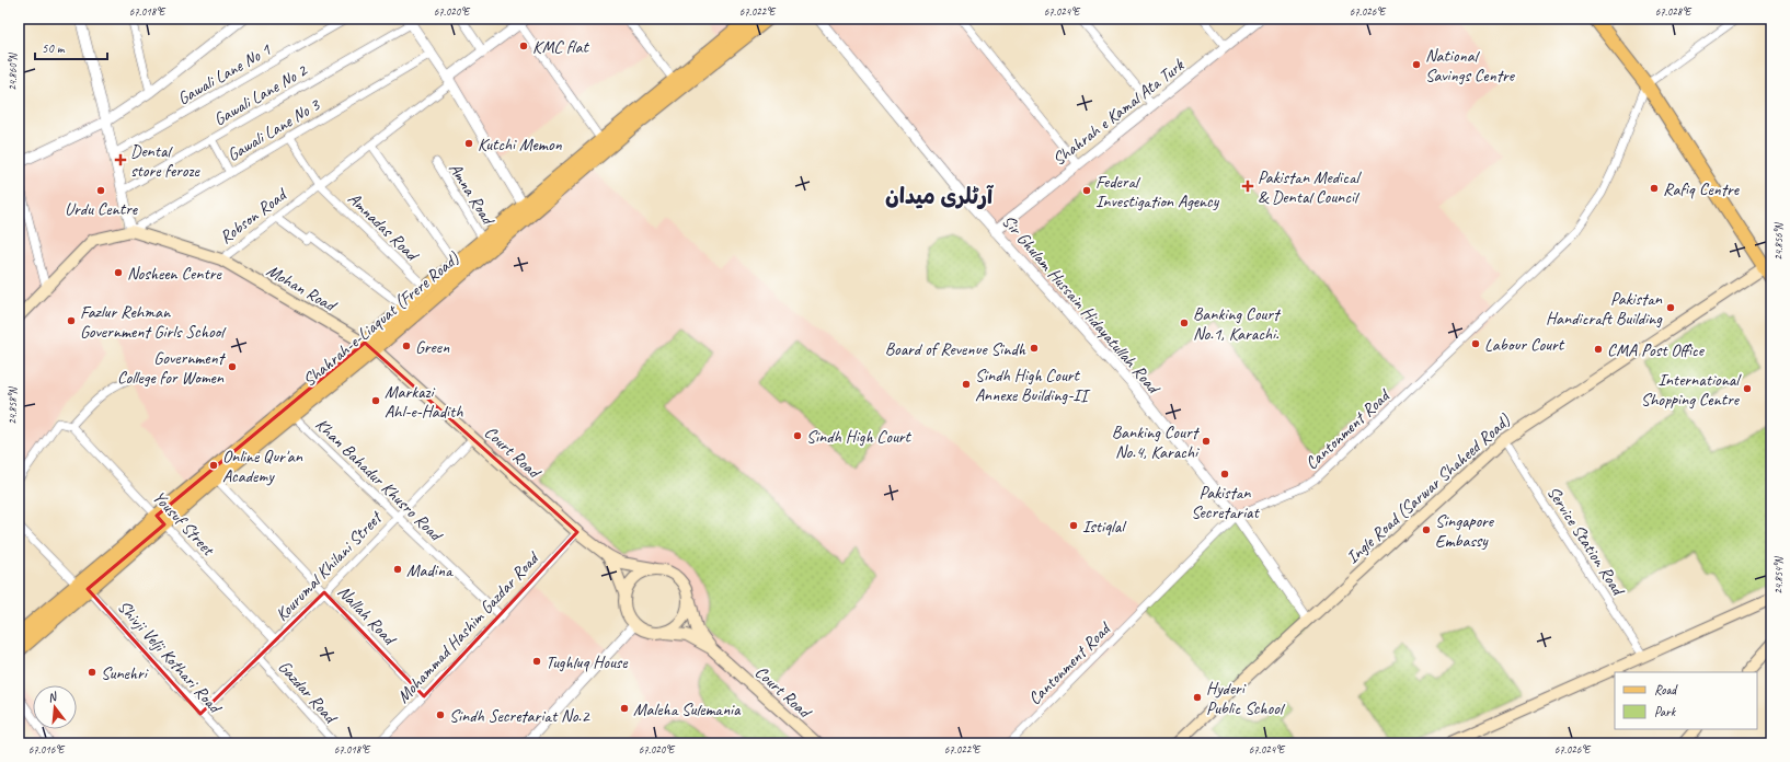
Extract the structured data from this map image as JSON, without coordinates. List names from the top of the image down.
{
  "streets": {
    "main road": [
      "Robson Road",
      "Mohan Road",
      "Shahrah-e-Liaquat (Frere Road)",
      "Court Road",
      "Ingle Road (Sarwar Shaheed Road)"
    ],
    "street": [
      "Gawali Lane No 1",
      "Gawali Lane No 2",
      "Shahrah e Kamal Ata Turk",
      "Gawali Lane No 3",
      "Amna Road",
      "Amnadas Road",
      "Sir Ghulam Hussain Hidayatullah Road",
      "Cantonment Road",
      "Khan Bahadur Khusro Road",
      "Yousuf Street",
      "Service Station Road",
      "Kourumal Khilani Street",
      "Nallah Road",
      "Mohammad Hashim Gazdar Road",
      "Shivji Velji Kothari Road",
      "Gazdar Road"
    ]
  },
  "crossings": [
    ["Shahrah e Kamal Ata Turk", "Sir Ghulam Hussain Hidayatullah Road"],
    ["Gawali Lane No 3", "Robson Road"],
    ["Gawali Lane No 3", "Amnadas Road"],
    ["Amna Road", "Shahrah-e-Liaquat (Frere Road)"],
    ["Robson Road", "Amnadas Road"],
    ["Robson Road", "Mohan Road"],
    ["Amnadas Road", "Shahrah-e-Liaquat (Frere Road)"],
    ["Mohan Road", "Shahrah-e-Liaquat (Frere Road)"],
    ["Mohan Road", "Court Road"],
    ["Sir Ghulam Hussain Hidayatullah Road", "Cantonment Road"],
    ["Sir Ghulam Hussain Hidayatullah Road", "Ingle Road (Sarwar Shaheed Road)"],
    ["Shahrah-e-Liaquat (Frere Road)", "Court Road"],
    ["Shahrah-e-Liaquat (Frere Road)", "Khan Bahadur Khusro Road"],
    ["Shahrah-e-Liaquat (Frere Road)", "Yousuf Street"],
    ["Shahrah-e-Liaquat (Frere Road)", "Nallah Road"],
    ["Shahrah-e-Liaquat (Frere Road)", "Shivji Velji Kothari Road"],
    ["Court Road", "Kourumal Khilani Street"],
    ["Court Road", "Mohammad Hashim Gazdar Road"],
    ["Khan Bahadur Khusro Road", "Kourumal Khilani Street"],
    ["Khan Bahadur Khusro Road", "Mohammad Hashim Gazdar Road"],
    ["Ingle Road (Sarwar Shaheed Road)", "Service Station Road"],
    ["Yousuf Street", "Kourumal Khilani Street"],
    ["Kourumal Khilani Street", "Nallah Road"],
    ["Kourumal Khilani Street", "Shivji Velji Kothari Road"],
    ["Kourumal Khilani Street", "Gazdar Road"],
    ["Nallah Road", "Mohammad Hashim Gazdar Road"]
  ],
  "districts": ["آرٹلری میدان"],
  "places": {
    "other": [
      "KMC flat",
      "National Savings Centre",
      "Kutchi Memon",
      "Rafiq Centre",
      "Urdu Centre",
      "Federal Investigation Agency",
      "Nosheen Centre",
      "Pakistan Handicraft Building",
      "Fazlur Rehman Government Girls School",
      "Banking Court No.1, Karachi.",
      "Labour Court",
      "Green",
      "Board of Revenue Sindh",
      "CMA Post Office",
      "Government College for Women",
      "Sindh High Court Annexe Building-II",
      "International Shopping Centre",
      "Markazi Ahl-e-Hadith",
      "Sindh High Court",
      "Banking Court No.4, Karachi",
      "Online Qur'an Academy",
      "Pakistan Secretariat",
      "Istiqlal",
      "Singapore Embassy",
      "Madina",
      "Tughluq House",
      "Sunehri",
      "Hyderi Public School",
      "Maleha Sulemania",
      "Sindh Secretariat No.2"
    ],
    "health": ["Dental store feroze", "Pakistan Medical & Dental Council"]
  },
  "legend": ["Road", "Park"],
  "scale_bar": "50 m",
  "north": "top",
  "coordinates": [
    "67.018°E",
    "67.020°E",
    "67.022°E",
    "67.024°E",
    "67.026°E",
    "67.028°E",
    "24.860°N",
    "24.856°N",
    "24.858°N",
    "24.854°N",
    "67.016°E"
  ]
}
